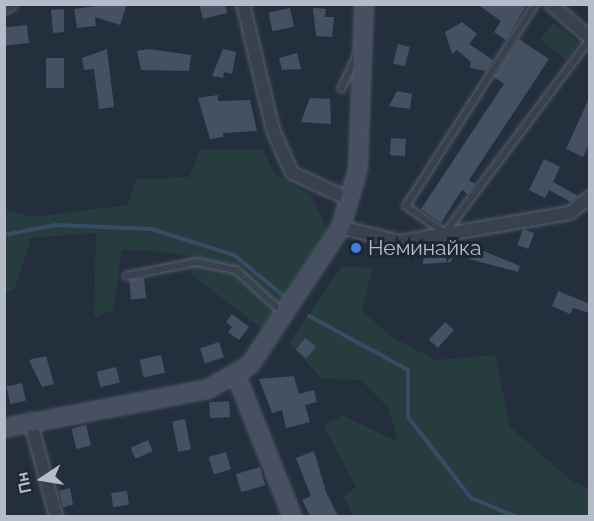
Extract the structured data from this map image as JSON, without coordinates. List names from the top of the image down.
{
  "places": ["Неминайка"],
  "north": "left"
}
